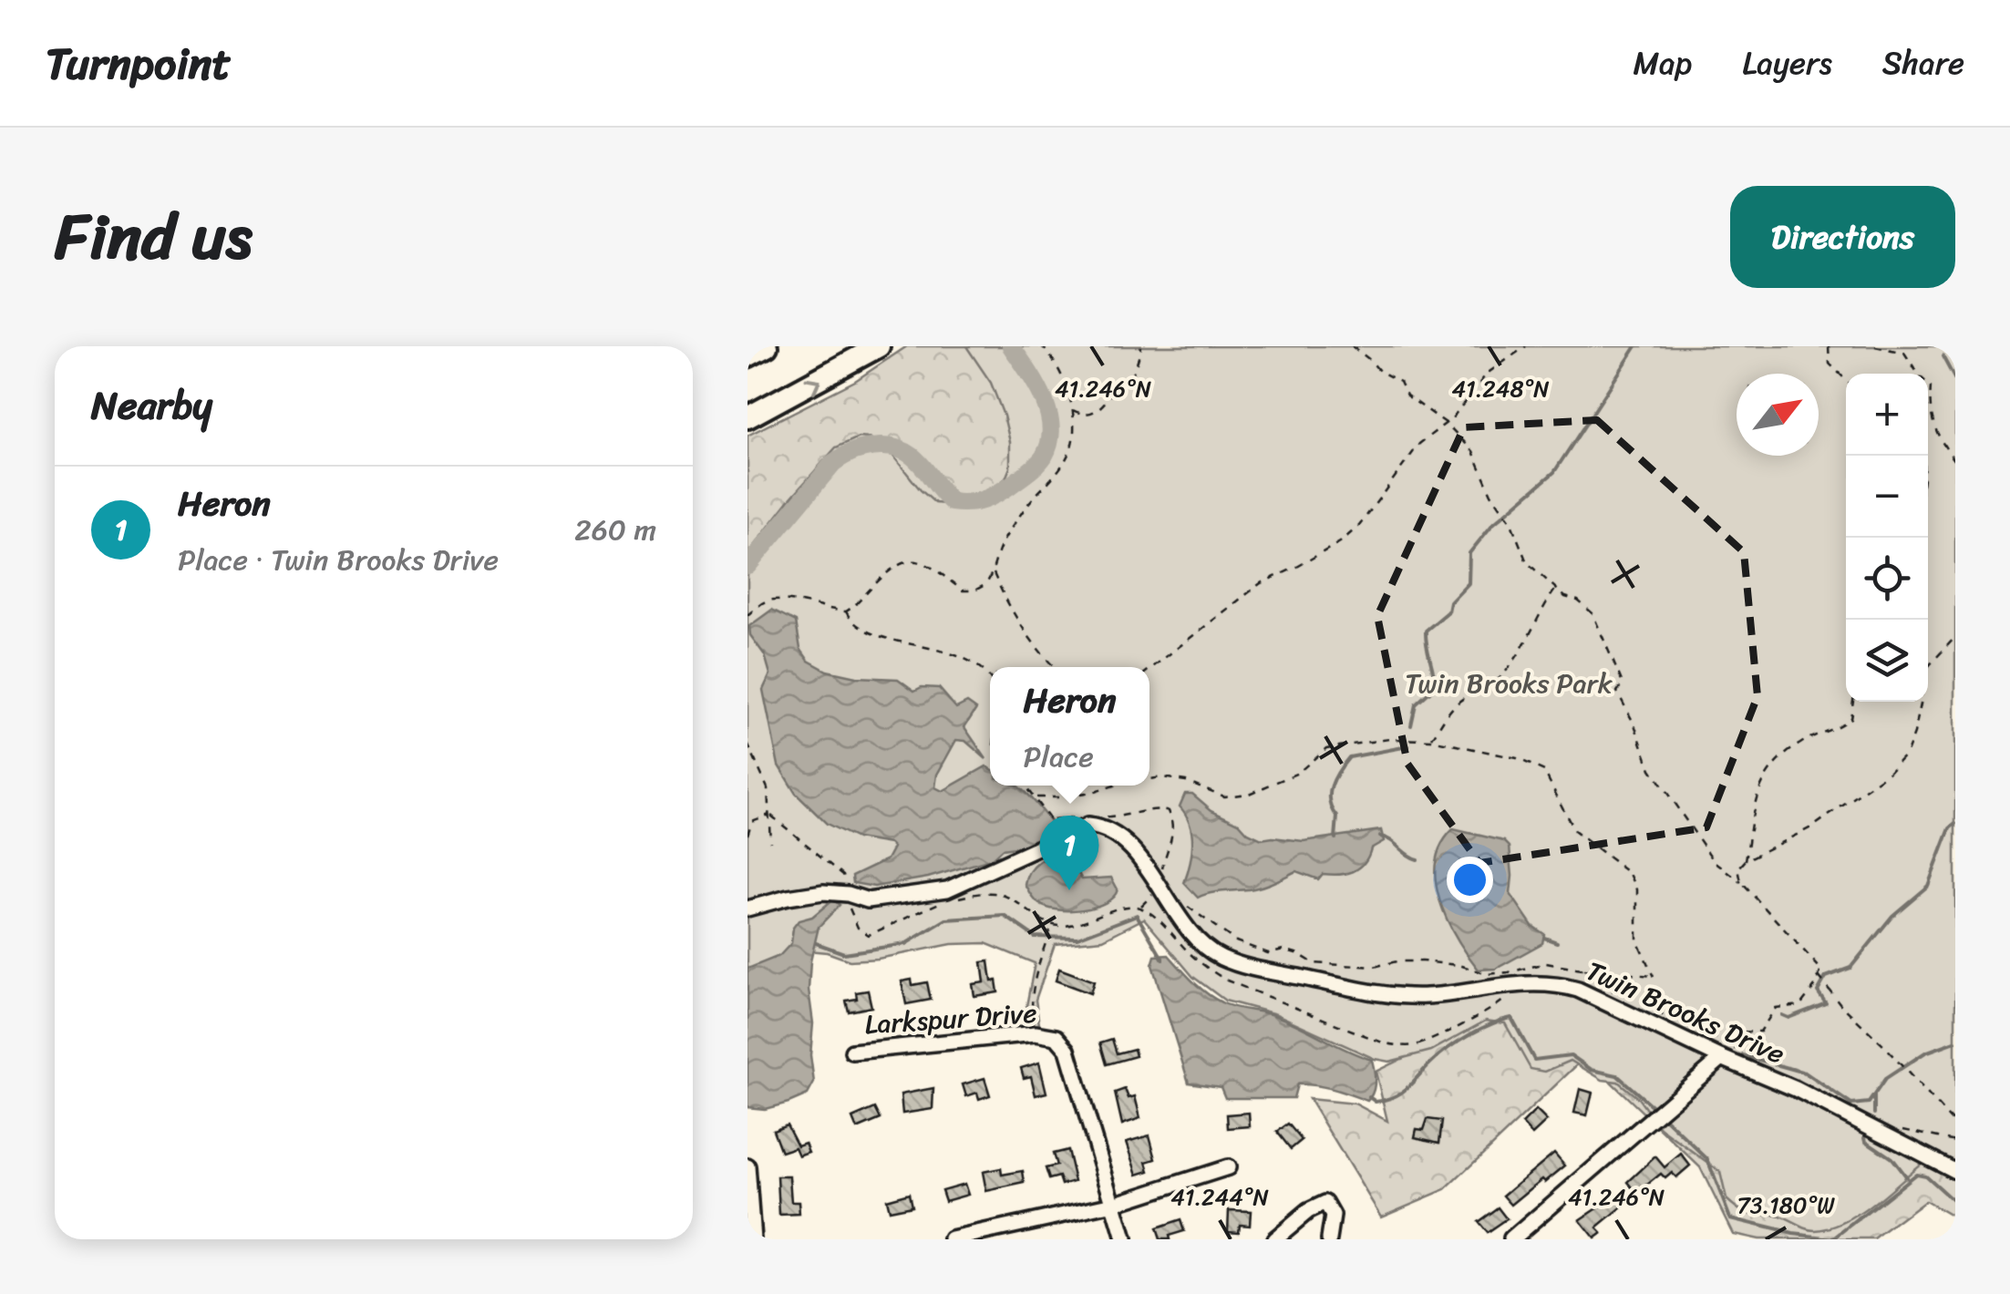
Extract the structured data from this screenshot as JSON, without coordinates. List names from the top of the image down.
{
  "streets": {
    "street": ["Twin Brooks Drive", "Larkspur Drive"]
  },
  "parks": ["Twin Brooks Park"],
  "north": "top right",
  "page": {
    "header": "Turnpoint",
    "nav": ["Map", "Layers", "Share"],
    "title": "Find us",
    "buttons": "Directions",
    "heading": "Nearby",
    "map_buttons": ["+", "−"],
    "list": [
      {
        "mark": "1",
        "name": "Heron",
        "note": "Place · Twin Brooks Drive",
        "value": "260 m"
      }
    ],
    "popup": ["Heron", "Place"],
    "pins": "1"
  },
  "coordinates": [
    "41.246°N",
    "41.248°N",
    "41.244°N",
    "73.180°W"
  ]
}
